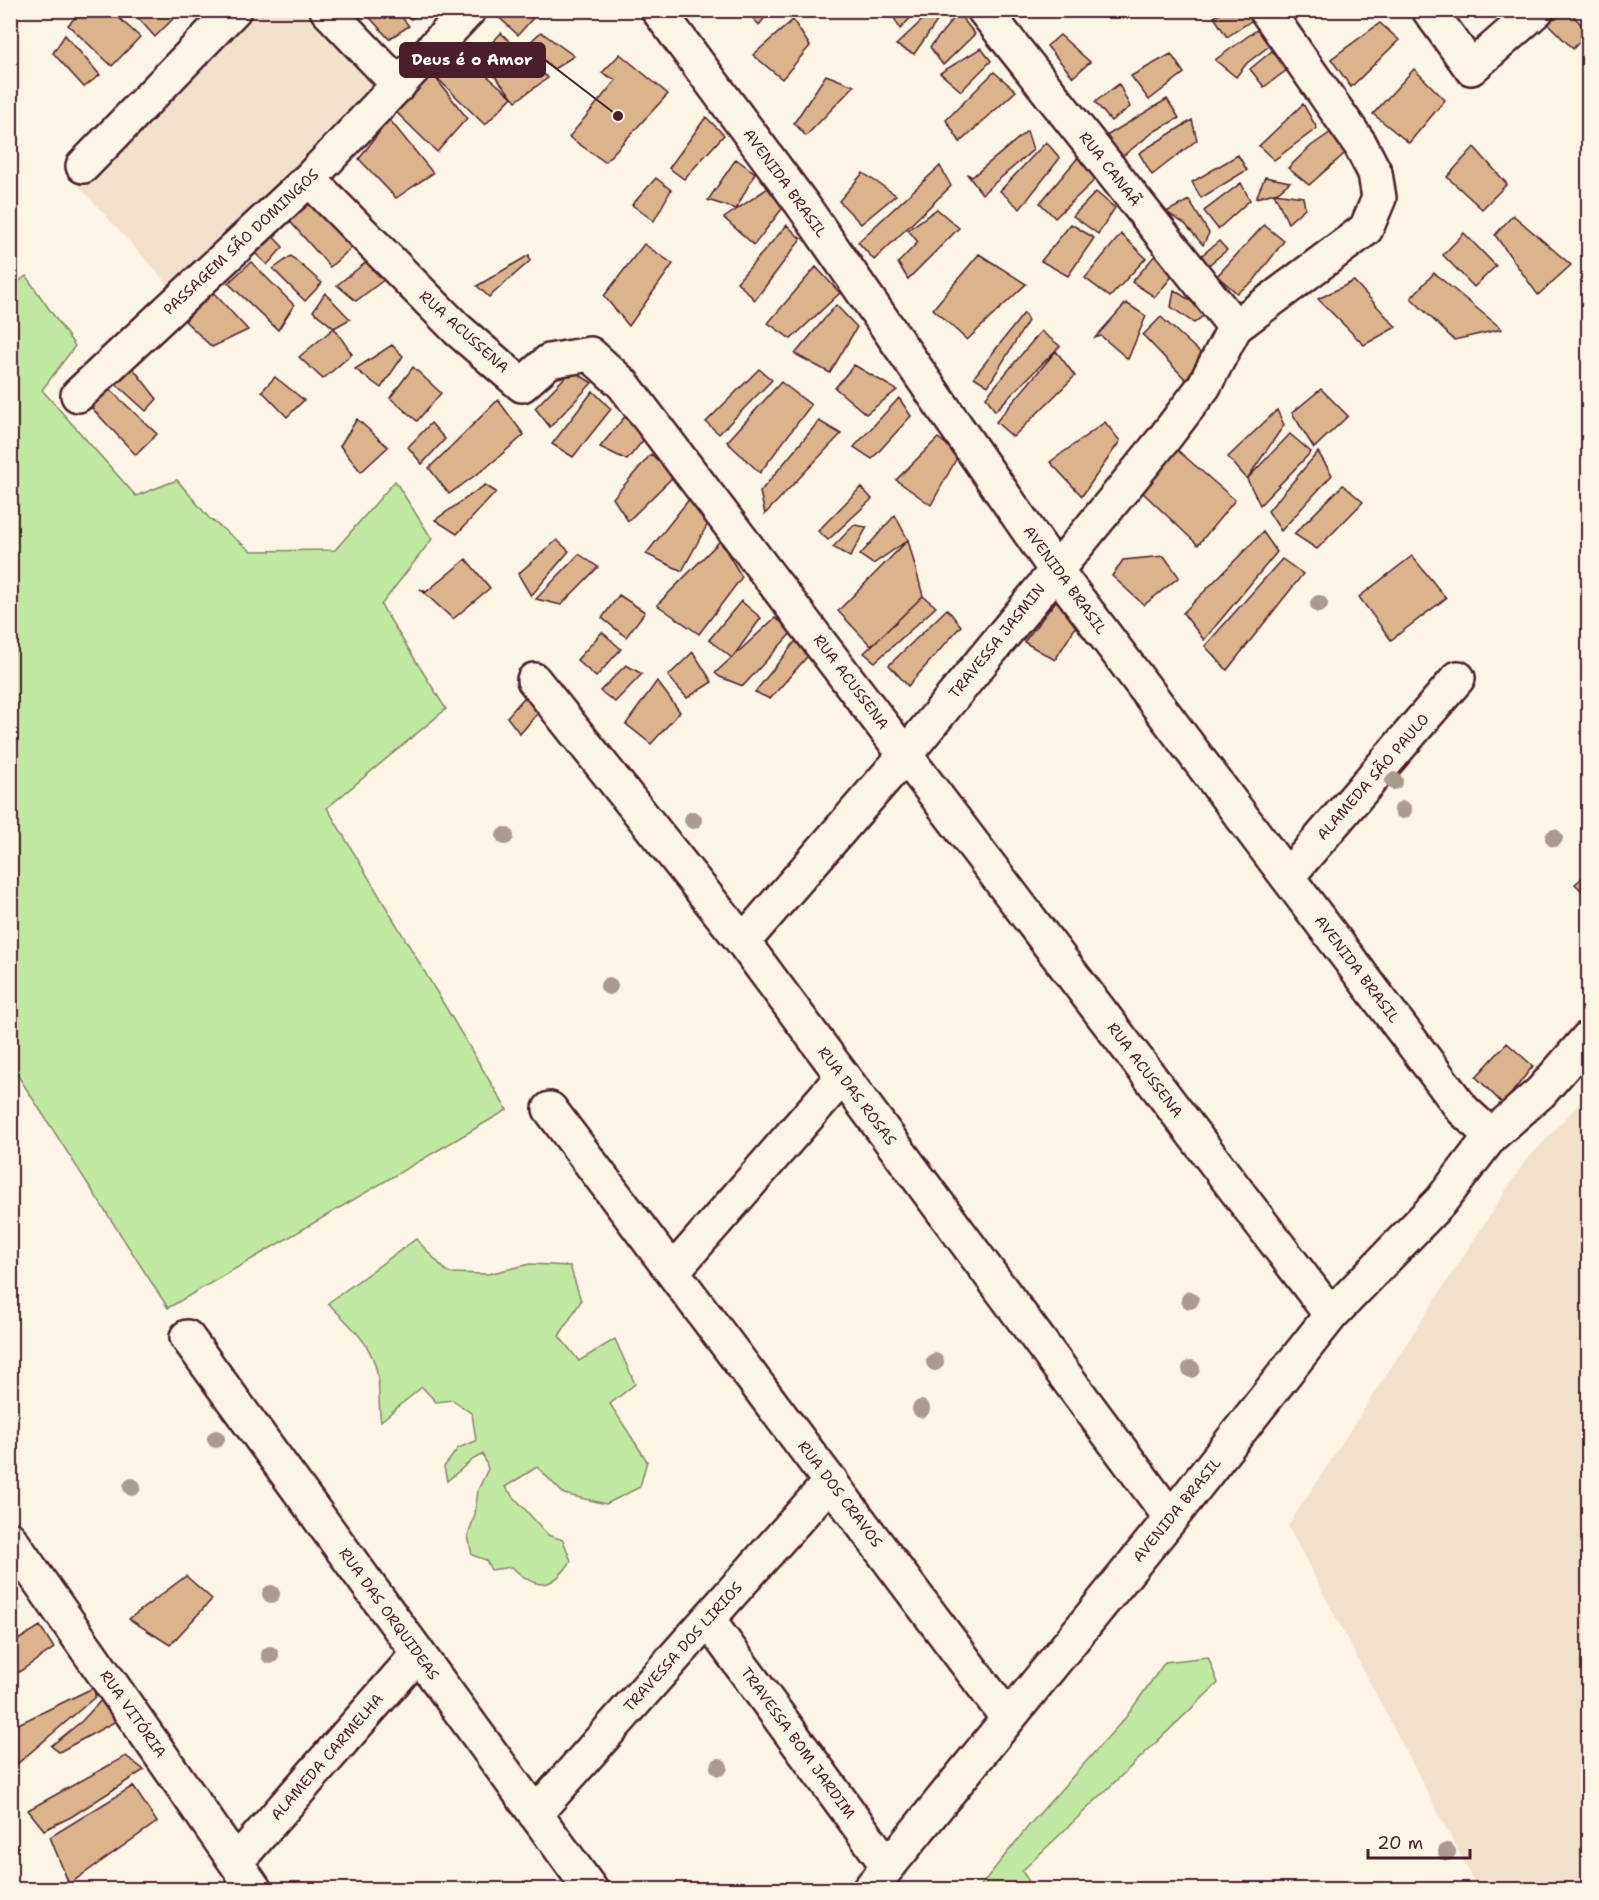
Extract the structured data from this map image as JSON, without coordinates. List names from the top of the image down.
{
  "streets": {
    "street": [
      "RUA CANAÃ",
      "AVENIDA BRASIL",
      "PASSAGEM SÃO DOMINGOS",
      "RUA ACUSSENA",
      "TRAVESSA JASMIN",
      "ALAMEDA SÃO PAULO",
      "RUA DAS ROSAS",
      "RUA DOS CRAVOS",
      "RUA DAS ORQUIDEAS",
      "TRAVESSA DOS LIRIOS",
      "RUA VITÓRIA",
      "TRAVESSA BOM JARDIM",
      "ALAMEDA CARMELHA"
    ]
  },
  "crossings": [
    ["RUA CANAÃ", "TRAVESSA JASMIN"],
    ["AVENIDA BRASIL", "RUA ACUSSENA"],
    ["AVENIDA BRASIL", "TRAVESSA JASMIN"],
    ["AVENIDA BRASIL", "ALAMEDA SÃO PAULO"],
    ["AVENIDA BRASIL", "RUA DAS ROSAS"],
    ["AVENIDA BRASIL", "RUA DOS CRAVOS"],
    ["AVENIDA BRASIL", "TRAVESSA BOM JARDIM"],
    ["PASSAGEM SÃO DOMINGOS", "RUA ACUSSENA"],
    ["RUA ACUSSENA", "TRAVESSA JASMIN"],
    ["TRAVESSA JASMIN", "RUA DAS ROSAS"],
    ["RUA DOS CRAVOS", "TRAVESSA DOS LIRIOS"],
    ["RUA DAS ORQUIDEAS", "TRAVESSA DOS LIRIOS"],
    ["RUA DAS ORQUIDEAS", "ALAMEDA CARMELHA"],
    ["TRAVESSA DOS LIRIOS", "TRAVESSA BOM JARDIM"],
    ["RUA VITÓRIA", "ALAMEDA CARMELHA"]
  ],
  "places": ["Deus é o Amor"],
  "scale_bar": "20 m"
}
